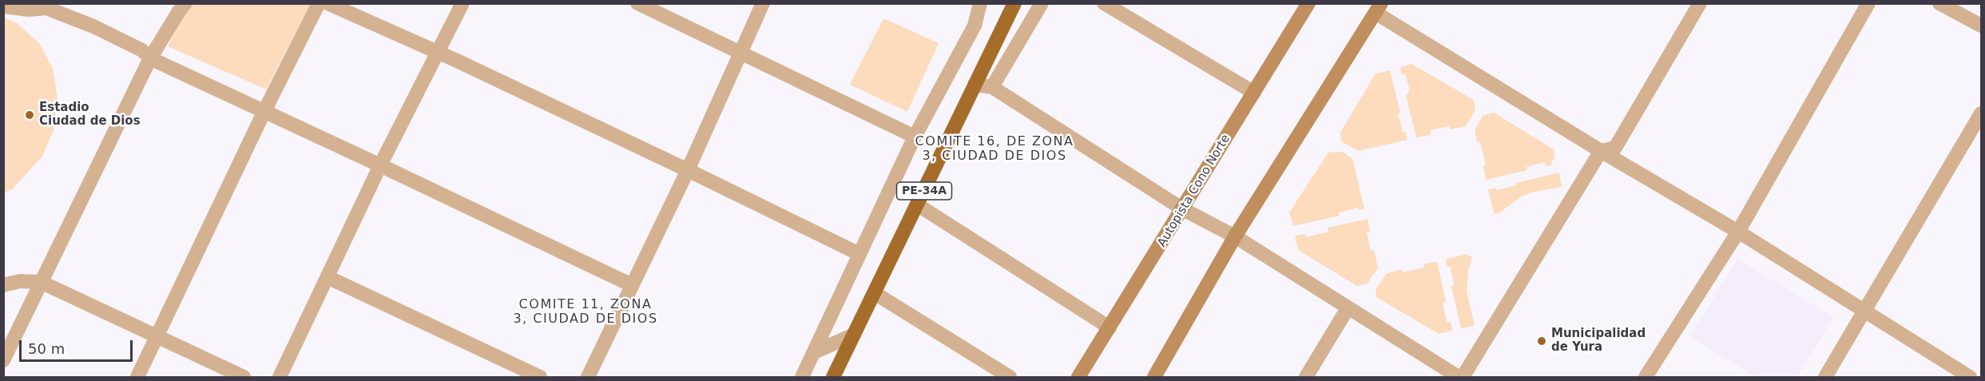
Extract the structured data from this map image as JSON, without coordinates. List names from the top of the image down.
{
  "streets": {
    "highway": ["PE-34A"],
    "main road": ["Autopista Cono Norte"]
  },
  "districts": ["COMITE 16, DE ZONA 3, CIUDAD DE DIOS", "COMITE 11, ZONA 3, CIUDAD DE DIOS"],
  "places": ["Estadio Ciudad de Dios", "Municipalidad de Yura"],
  "scale_bar": "50 m"
}
